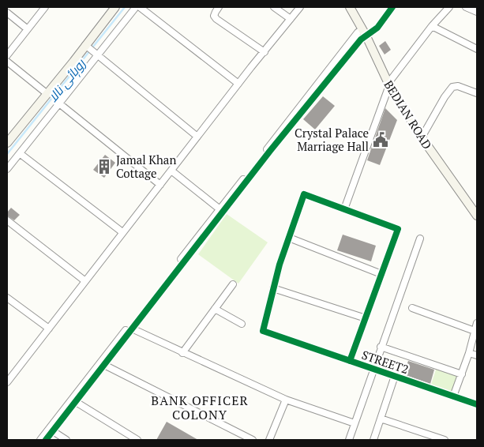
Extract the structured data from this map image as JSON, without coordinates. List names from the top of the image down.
{
  "streets": {
    "main road": ["BEDIAN ROAD"],
    "street": ["STREET2"]
  },
  "districts": ["BANK OFFICER COLONY"],
  "water": ["روہائی نالا"],
  "places": {
    "public building": ["Crystal Palace Marriage Hall"],
    "building": ["Jamal Khan Cottage"]
  }
}
